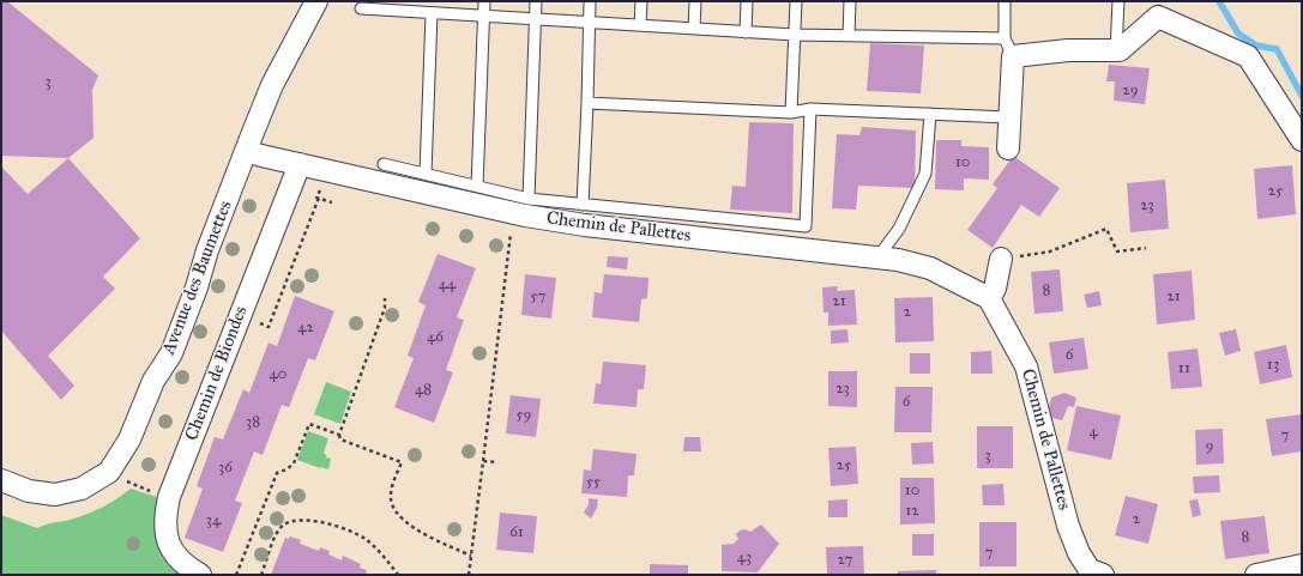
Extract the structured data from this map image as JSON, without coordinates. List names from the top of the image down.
{
  "streets": {
    "street": ["Chemin de Pallettes", "Avenue des Baumettes", "Chemin de Biondes"]
  },
  "crossings": [
    ["Chemin de Pallettes", "Avenue des Baumettes"],
    ["Chemin de Pallettes", "Chemin de Biondes"]
  ],
  "house_numbers": [
    "3",
    "29",
    "10",
    "25",
    "23",
    "44",
    "8",
    "57",
    "21",
    "21",
    "2",
    "42",
    "46",
    "6",
    "13",
    "11",
    "40",
    "23",
    "48",
    "6",
    "59",
    "38",
    "4",
    "7",
    "9",
    "3",
    "25",
    "36",
    "55",
    "10",
    "12",
    "2",
    "34",
    "61",
    "8",
    "7",
    "43",
    "27"
  ]
}
